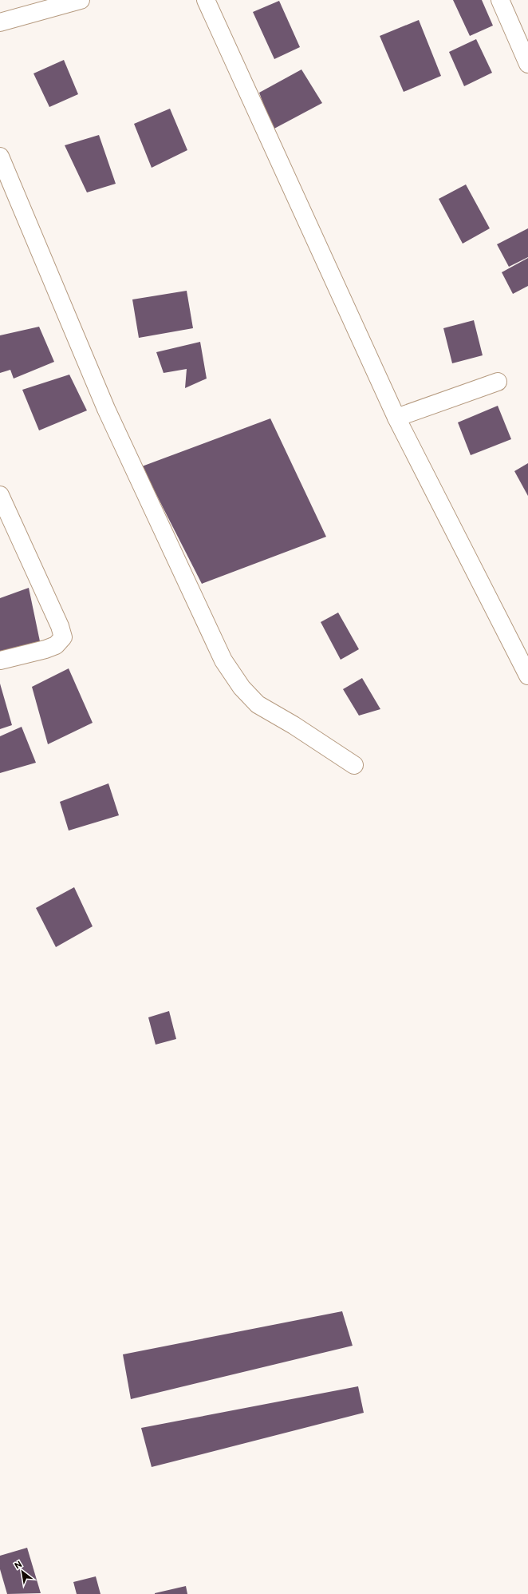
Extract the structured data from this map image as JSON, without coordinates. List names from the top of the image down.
{
  "north": "top left"
}
